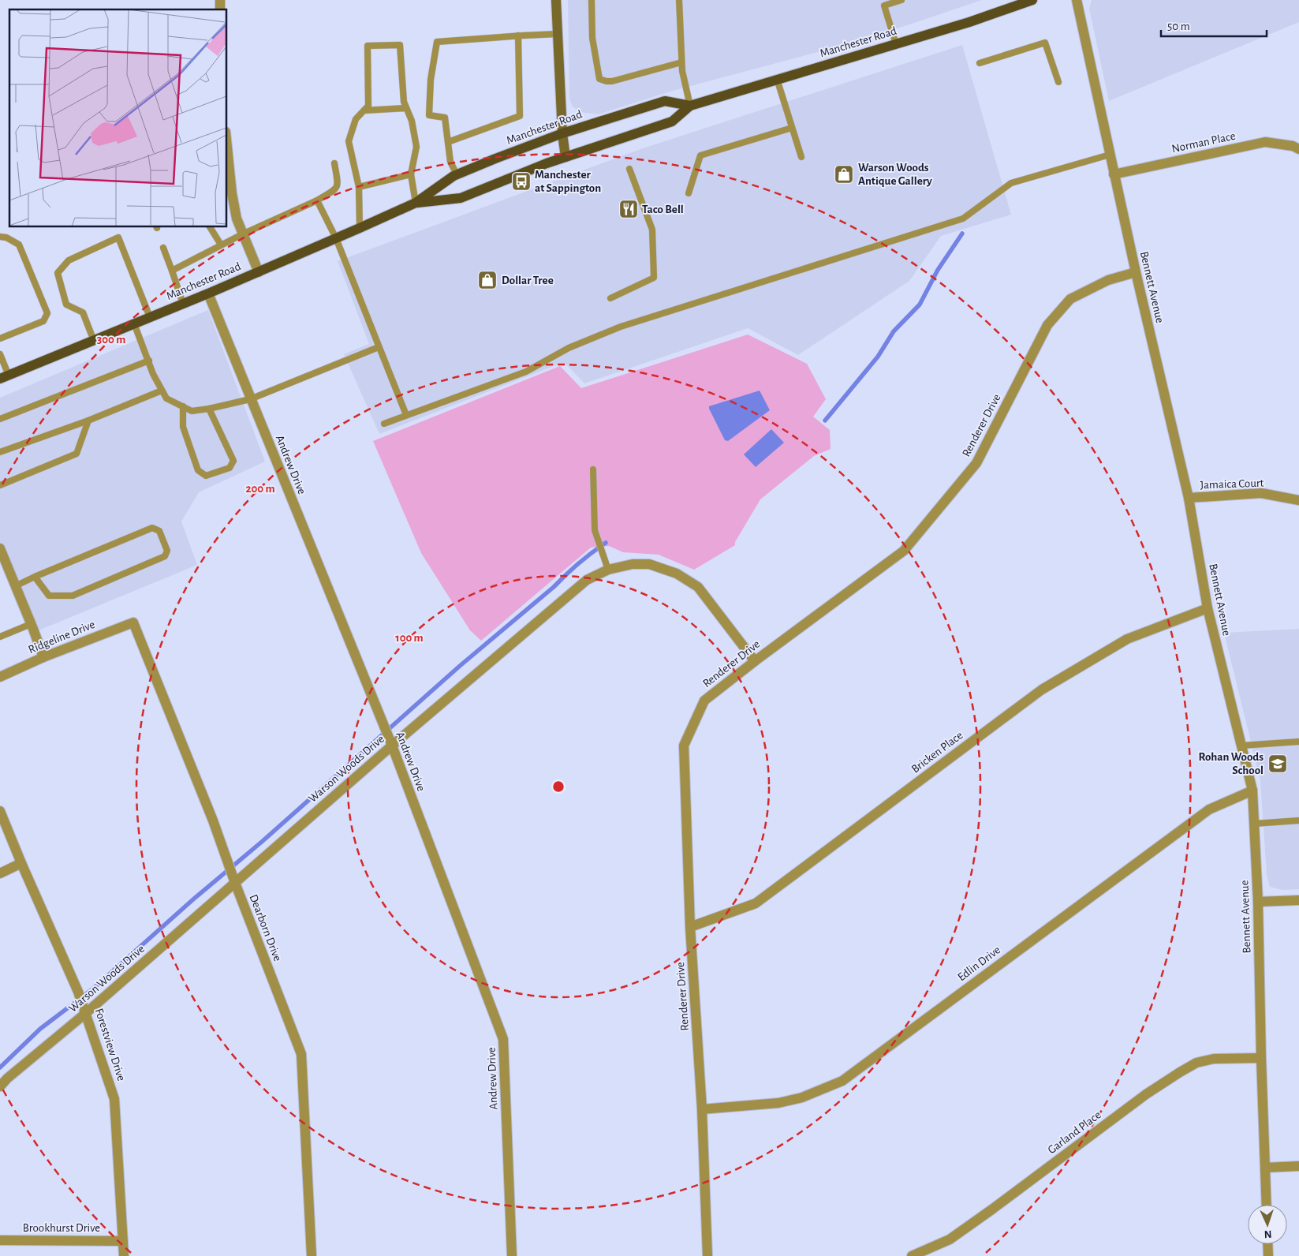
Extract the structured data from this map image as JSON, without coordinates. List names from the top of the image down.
{
  "streets": {
    "main road": ["Manchester Road"],
    "street": [
      "Norman Place",
      "Bennett Avenue",
      "Renderer Drive",
      "Andrew Drive",
      "Jamaica Court",
      "Ridgeline Drive",
      "Bricken Place",
      "Warson Woods Drive",
      "Dearborn Drive",
      "Edlin Drive",
      "Forestview Drive",
      "Garland Place",
      "Brookhurst Drive"
    ]
  },
  "crossings": [
    ["Manchester Road", "Andrew Drive"],
    ["Norman Place", "Bennett Avenue"],
    ["Bennett Avenue", "Renderer Drive"],
    ["Bennett Avenue", "Jamaica Court"],
    ["Bennett Avenue", "Bricken Place"],
    ["Bennett Avenue", "Edlin Drive"],
    ["Bennett Avenue", "Garland Place"],
    ["Renderer Drive", "Bricken Place"],
    ["Renderer Drive", "Warson Woods Drive"],
    ["Renderer Drive", "Edlin Drive"],
    ["Andrew Drive", "Warson Woods Drive"],
    ["Ridgeline Drive", "Dearborn Drive"],
    ["Warson Woods Drive", "Dearborn Drive"],
    ["Warson Woods Drive", "Forestview Drive"],
    ["Forestview Drive", "Brookhurst Drive"]
  ],
  "places": {
    "shop": ["Warson Woods Antique Gallery", "Dollar Tree"],
    "bus stop": ["Manchester at Sappington"],
    "restaurant": ["Taco Bell"],
    "school or university": ["Rohan Woods School"]
  },
  "scale_bar": "50 m",
  "north": "bottom",
  "rings": ["300 m", "200 m", "100 m"]
}
